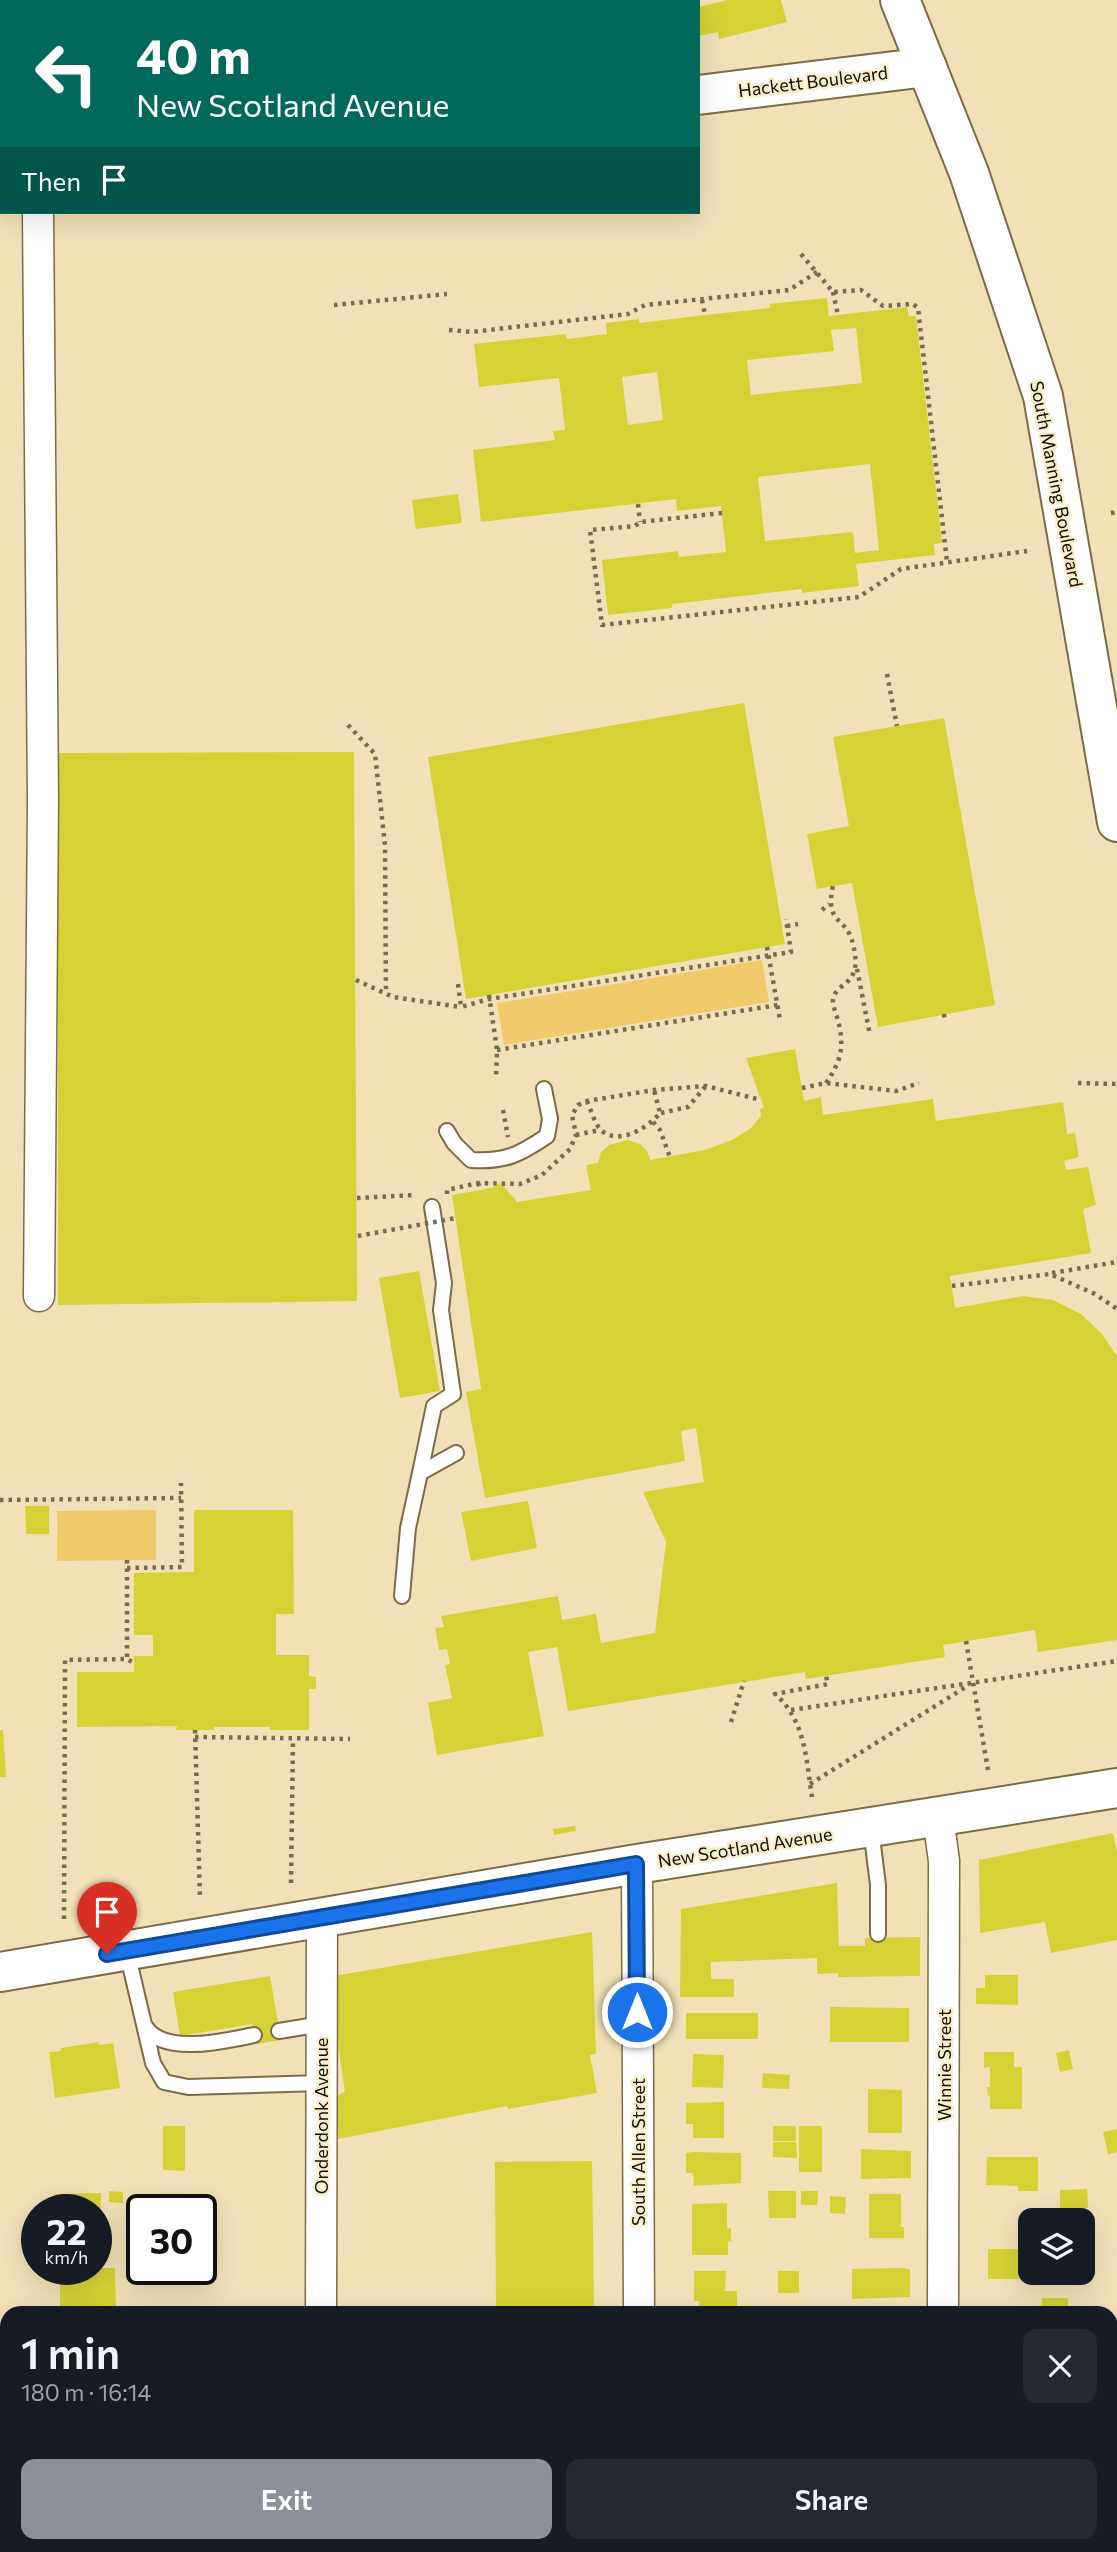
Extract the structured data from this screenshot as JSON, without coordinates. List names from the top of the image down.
{
  "streets": {
    "street": [
      "Hackett Boulevard",
      "South Manning Boulevard",
      "New Scotland Avenue",
      "Winnie Street",
      "Onderdonk Avenue",
      "South Allen Street"
    ]
  },
  "crossings": [
    ["Hackett Boulevard", "South Manning Boulevard"],
    ["New Scotland Avenue", "Winnie Street"],
    ["New Scotland Avenue", "Onderdonk Avenue"],
    ["New Scotland Avenue", "South Allen Street"]
  ],
  "page": {
    "turn": ["40 m", "New Scotland Avenue"],
    "then": "Then",
    "speed": "22 km/h",
    "limit": "30",
    "heading": ["1 min", "180 m · 16:14"],
    "buttons": ["Exit", "Share"]
  }
}
